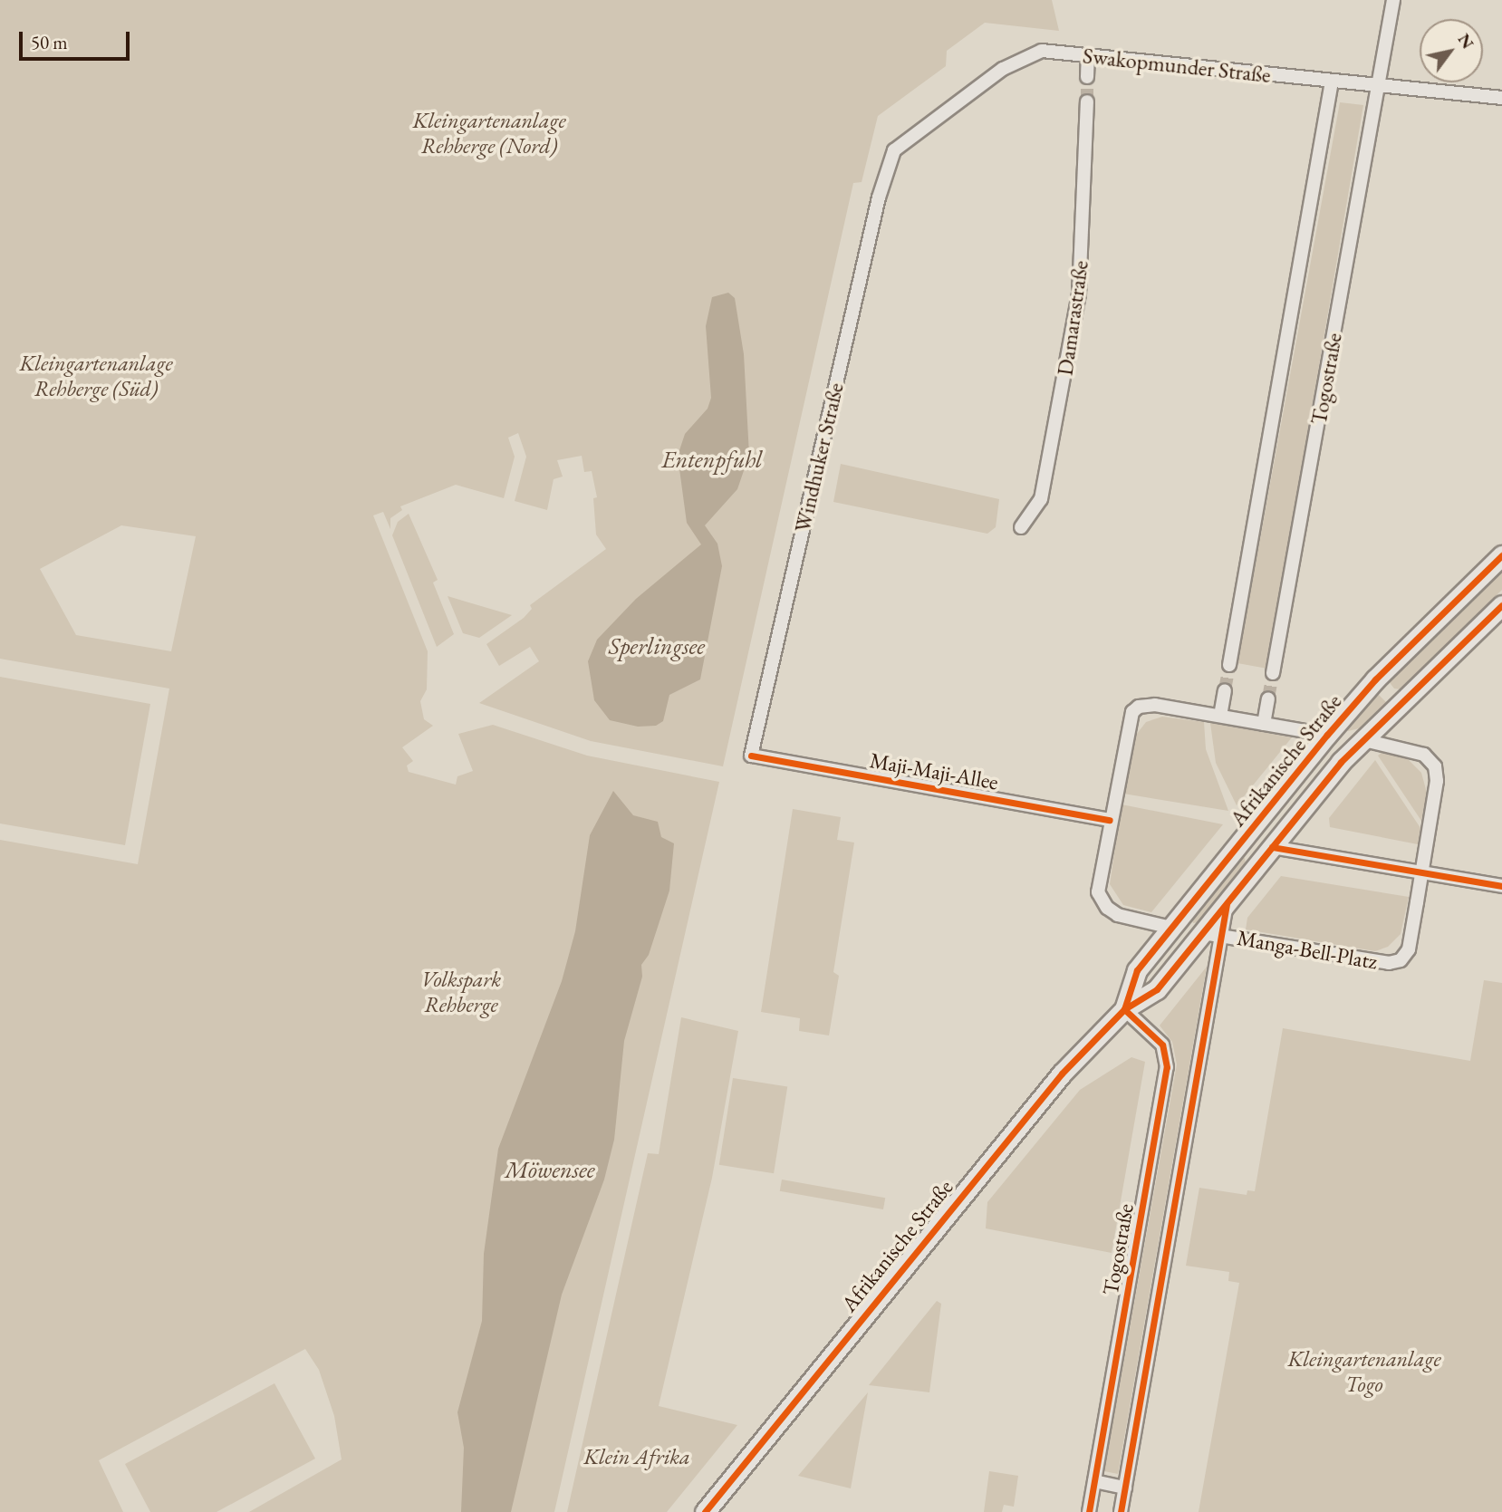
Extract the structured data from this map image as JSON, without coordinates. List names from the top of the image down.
{
  "streets": {
    "street": [
      "Swakopmunder Straße",
      "Damarastraße",
      "Togostraße",
      "Windhuker Straße",
      "Afrikanische Straße",
      "Maji-Maji-Allee",
      "Manga-Bell-Platz"
    ]
  },
  "crossings": [
    ["Swakopmunder Straße", "Togostraße"],
    ["Swakopmunder Straße", "Windhuker Straße"],
    ["Togostraße", "Afrikanische Straße"],
    ["Windhuker Straße", "Maji-Maji-Allee"],
    ["Afrikanische Straße", "Manga-Bell-Platz"]
  ],
  "water": ["Entenpfuhl", "Sperlingsee", "Möwensee"],
  "parks": [
    "Kleingartenanlage Rehberge (Nord)",
    "Kleingartenanlage Rehberge (Süd)",
    "Volkspark Rehberge",
    "Kleingartenanlage Togo",
    "Klein Afrika"
  ],
  "scale_bar": "50 m",
  "north": "top right"
}
